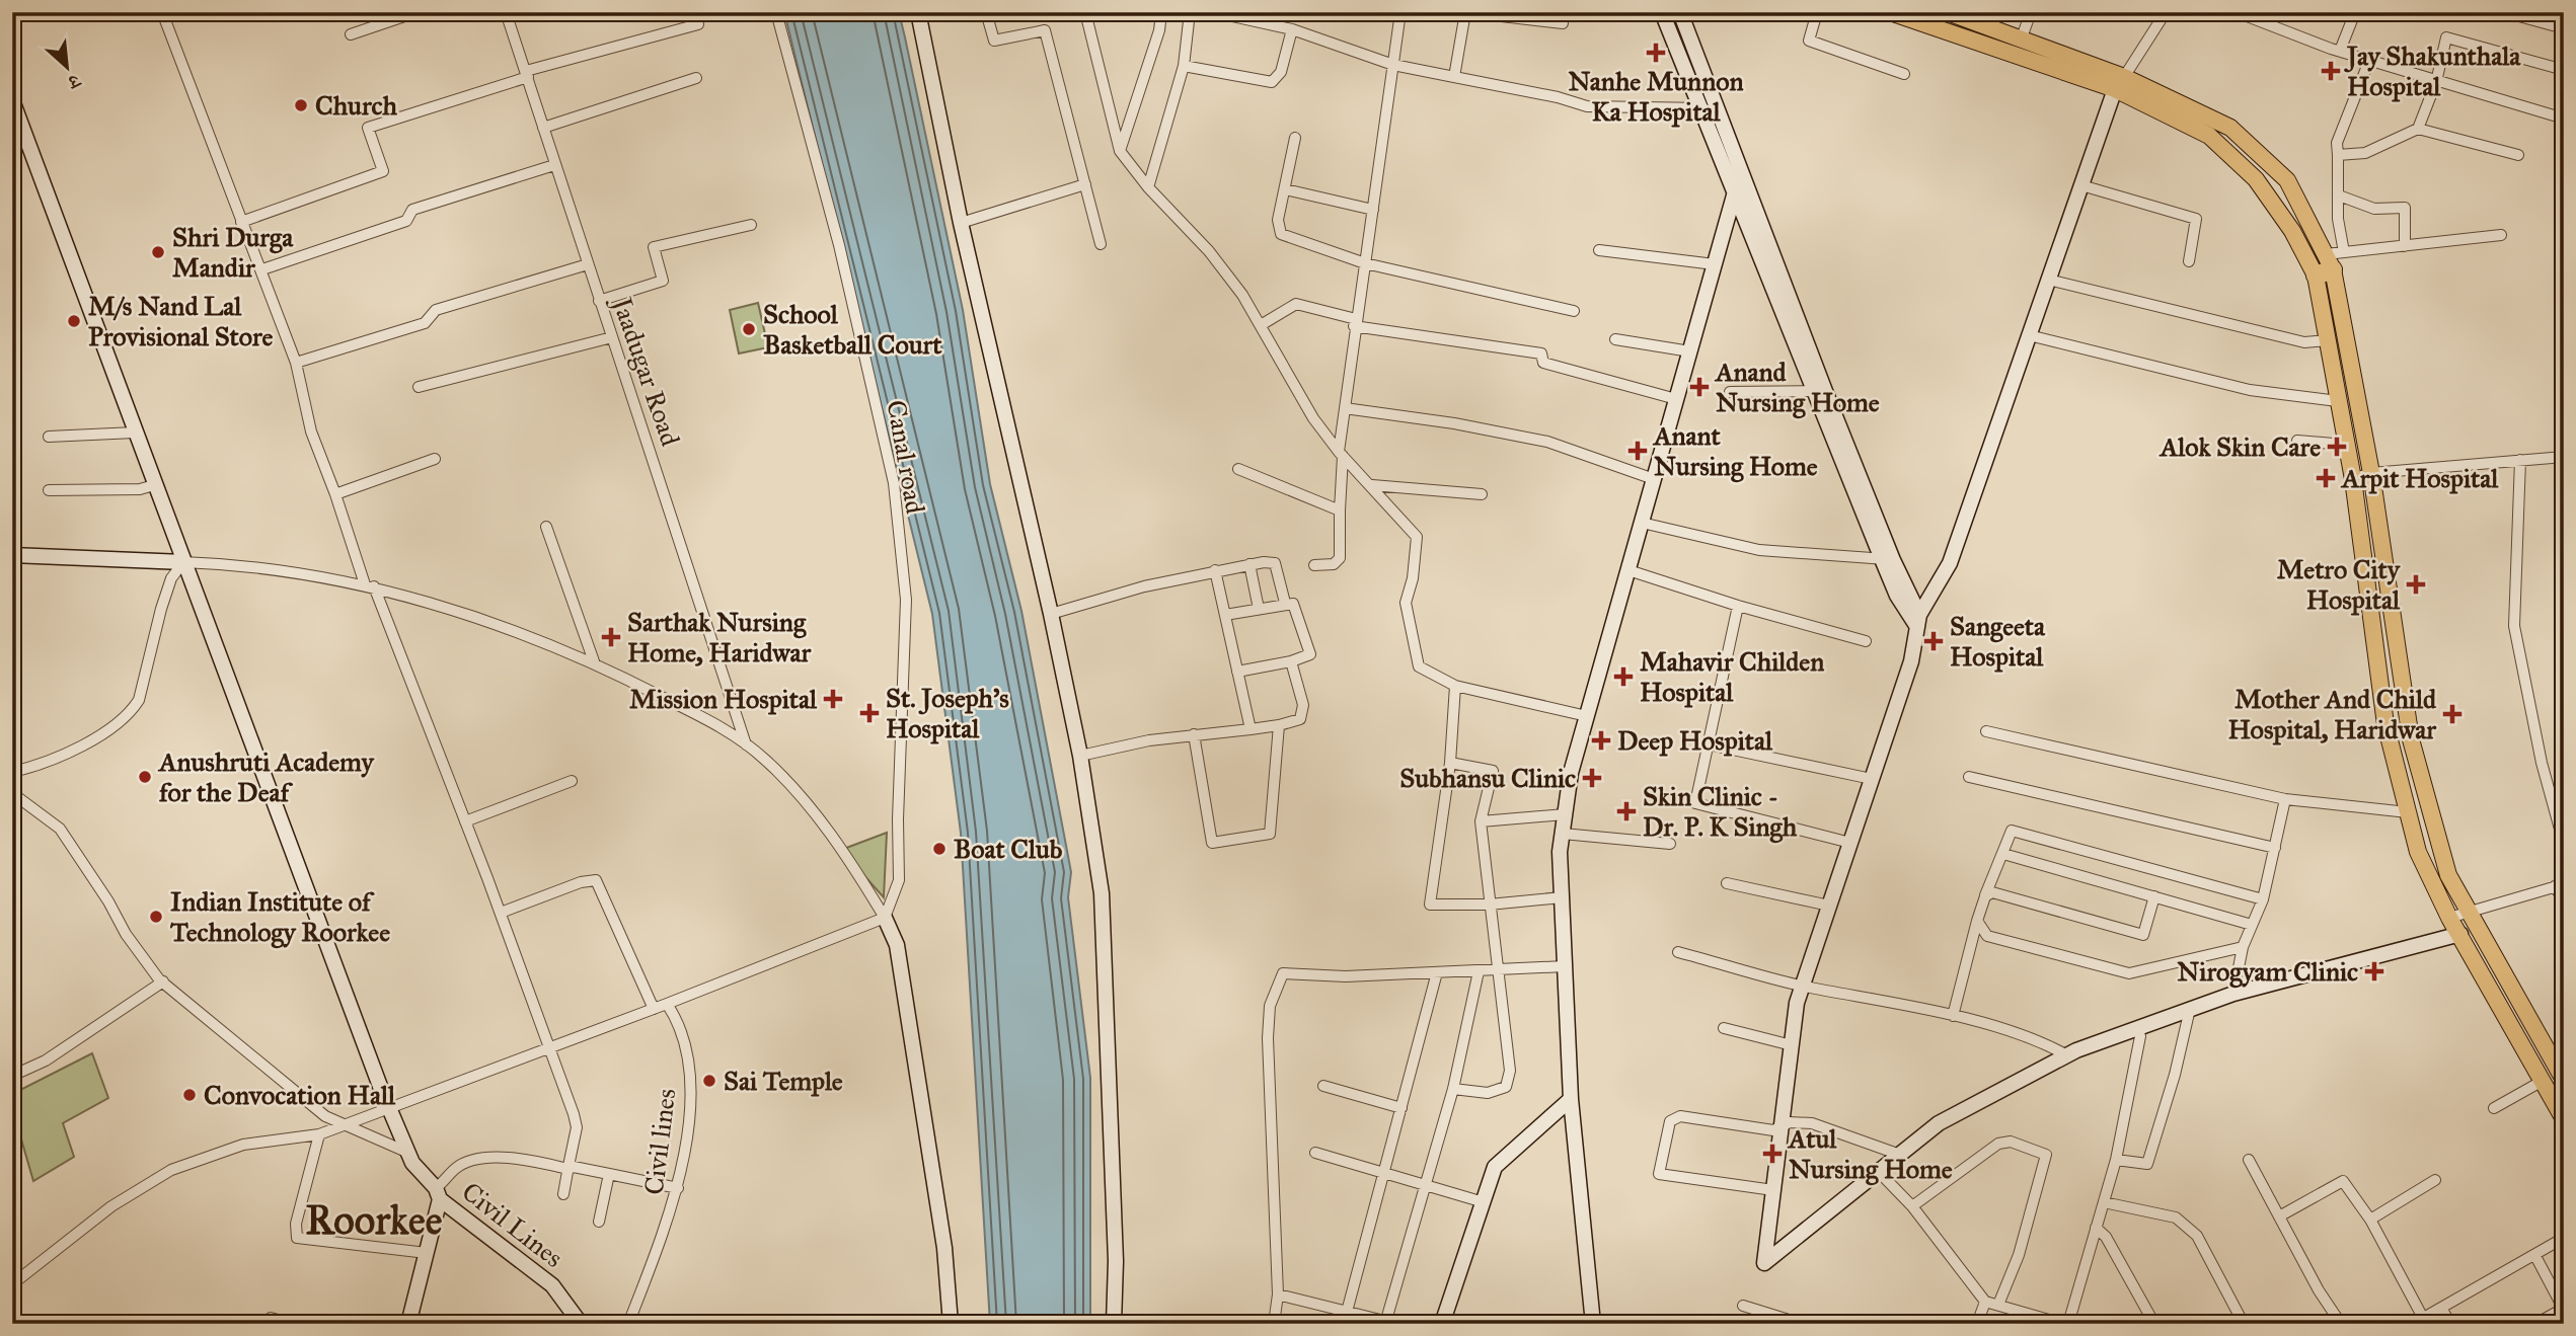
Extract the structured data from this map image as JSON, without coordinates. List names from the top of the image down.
{
  "streets": {
    "street": [
      "Jaadugar Road",
      "Canal road",
      "Civil lines",
      "Civil Lines"
    ]
  },
  "districts": ["Roorkee"],
  "places": {
    "health": [
      "Nanhe Munnon Ka Hospital",
      "Jay Shakunthala Hospital",
      "Anand Nursing Home",
      "Alok Skin Care",
      "Anant Nursing Home",
      "Arpit Hospital",
      "Metro City Hospital",
      "Sarthak Nursing Home, Haridwar",
      "Sangeeta Hospital",
      "Mahavir Childen Hospital",
      "Mission Hospital",
      "St. Joseph's Hospital",
      "Mother And Child Hospital, Haridwar",
      "Deep Hospital",
      "Subhansu Clinic",
      "Skin Clinic - Dr. P. K Singh",
      "Nirogyam Clinic",
      "Atul Nursing Home"
    ],
    "other": [
      "Church",
      "Shri Durga Mandir",
      "M/s Nand Lal Provisional Store",
      "School Basketball Court",
      "Anushruti Academy for the Deaf",
      "Boat Club",
      "Indian Institute of Technology Roorkee",
      "Sai Temple",
      "Convocation Hall"
    ]
  },
  "north": "bottom right"
}
